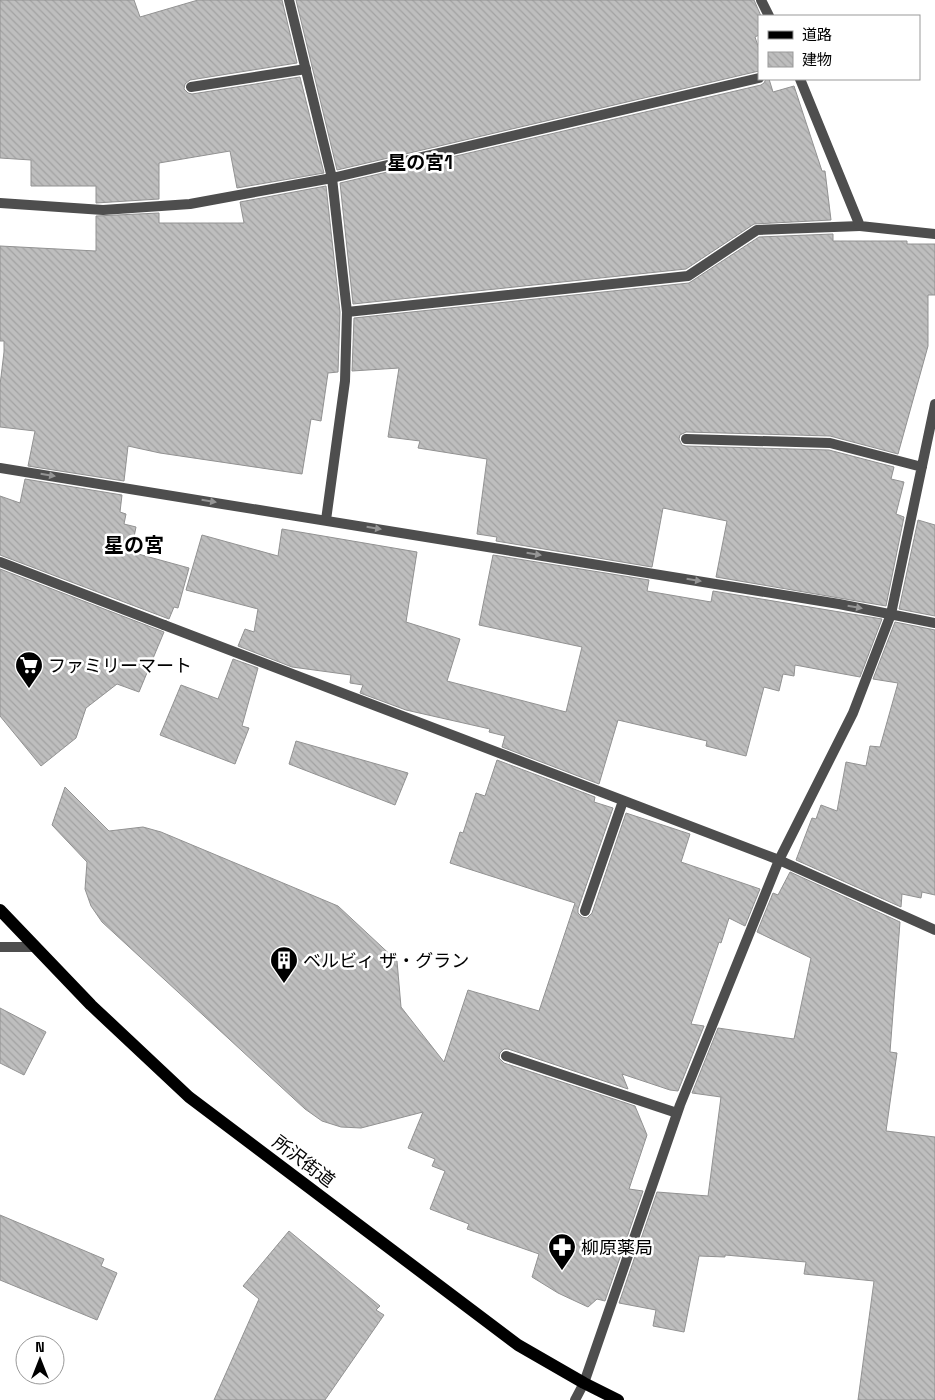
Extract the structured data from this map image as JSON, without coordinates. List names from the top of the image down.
{
  "streets": {
    "main road": ["所沢街道"]
  },
  "districts": ["星の宮1", "星の宮"],
  "places": {
    "supermarket": ["ファミリーマート"],
    "building": ["ベルビィ ザ・グラン"],
    "pharmacy": ["柳原薬局"]
  },
  "legend": ["道路", "建物"],
  "north": "top"
}
